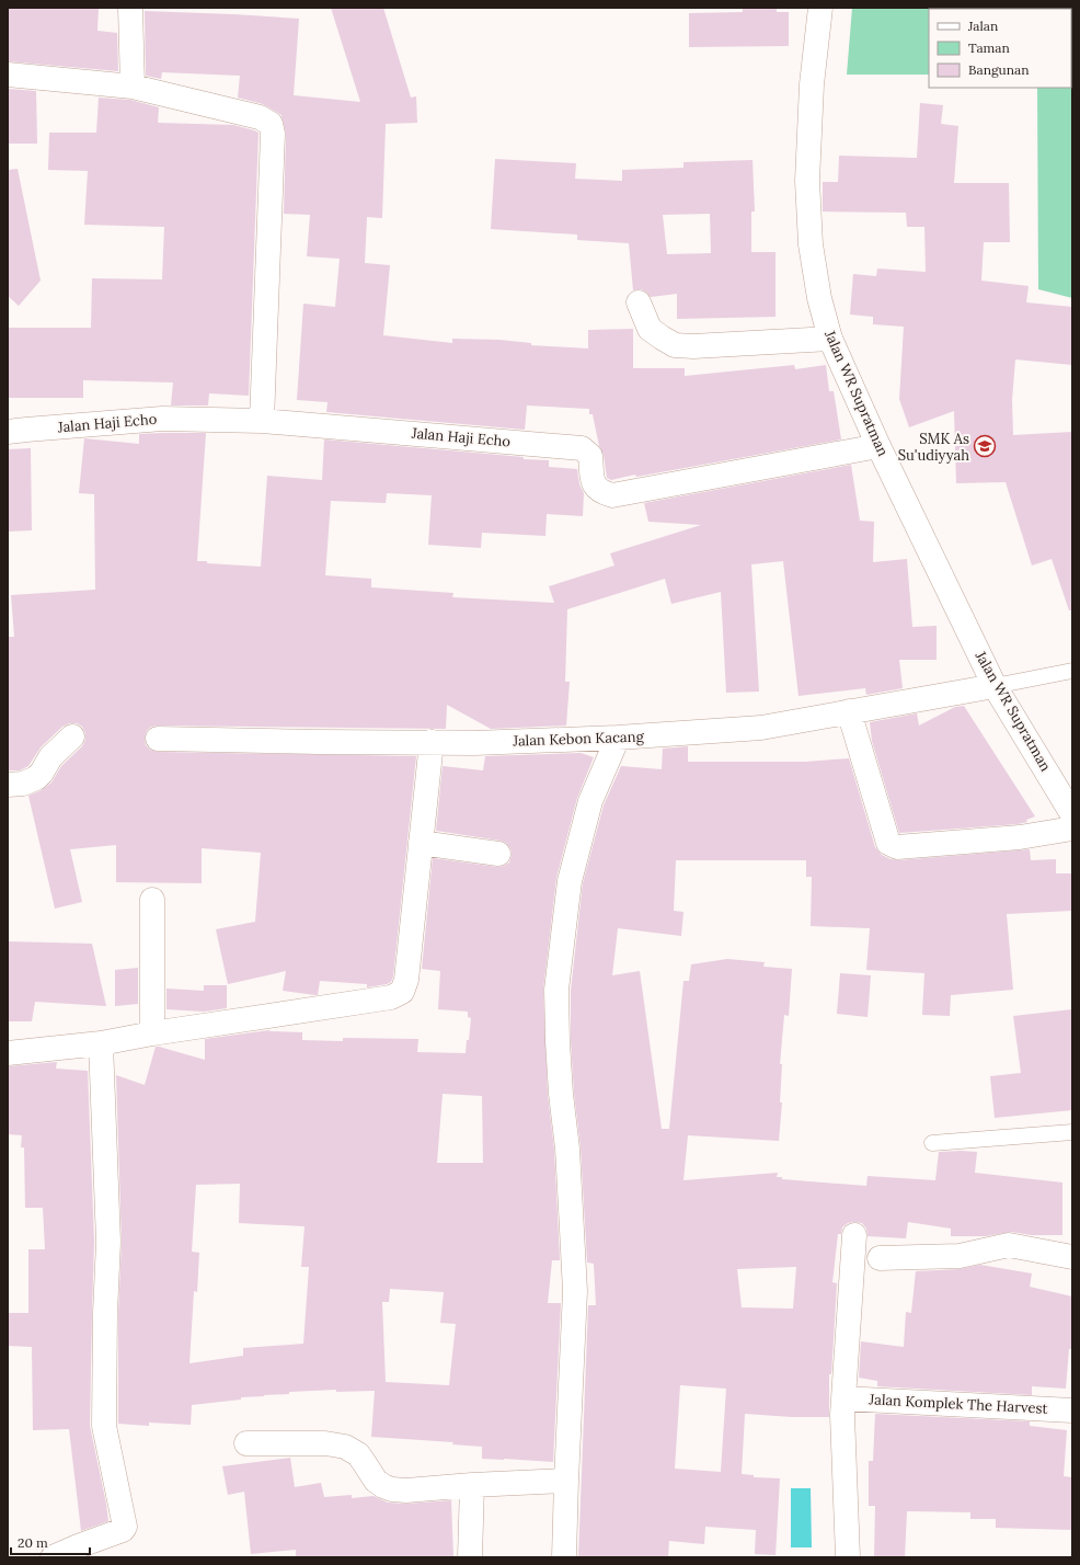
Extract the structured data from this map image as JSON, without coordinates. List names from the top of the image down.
{
  "streets": {
    "street": [
      "Jalan WR Supratman",
      "Jalan Haji Echo",
      "Jalan Kebon Kacang",
      "Jalan Komplek The Harvest"
    ]
  },
  "crossings": [
    ["Jalan WR Supratman", "Jalan Haji Echo"],
    ["Jalan WR Supratman", "Jalan Kebon Kacang"]
  ],
  "places": {
    "school or university": ["SMK As Su'udiyyah"]
  },
  "legend": ["Jalan", "Taman", "Bangunan"],
  "scale_bar": "20 m"
}
